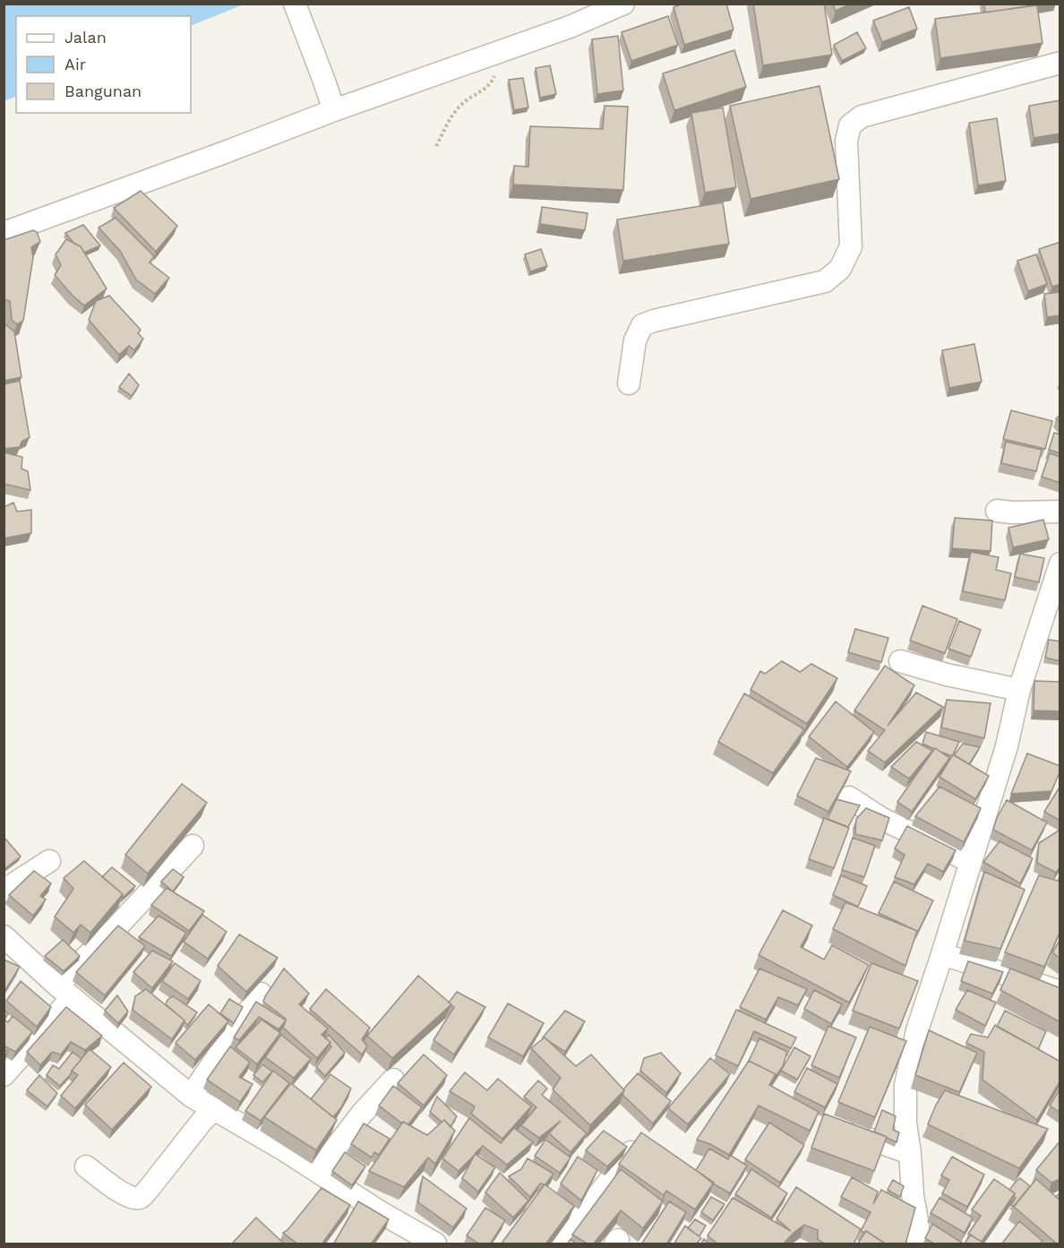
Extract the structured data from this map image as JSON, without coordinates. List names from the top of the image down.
{
  "legend": ["Jalan", "Air", "Bangunan"]
}
